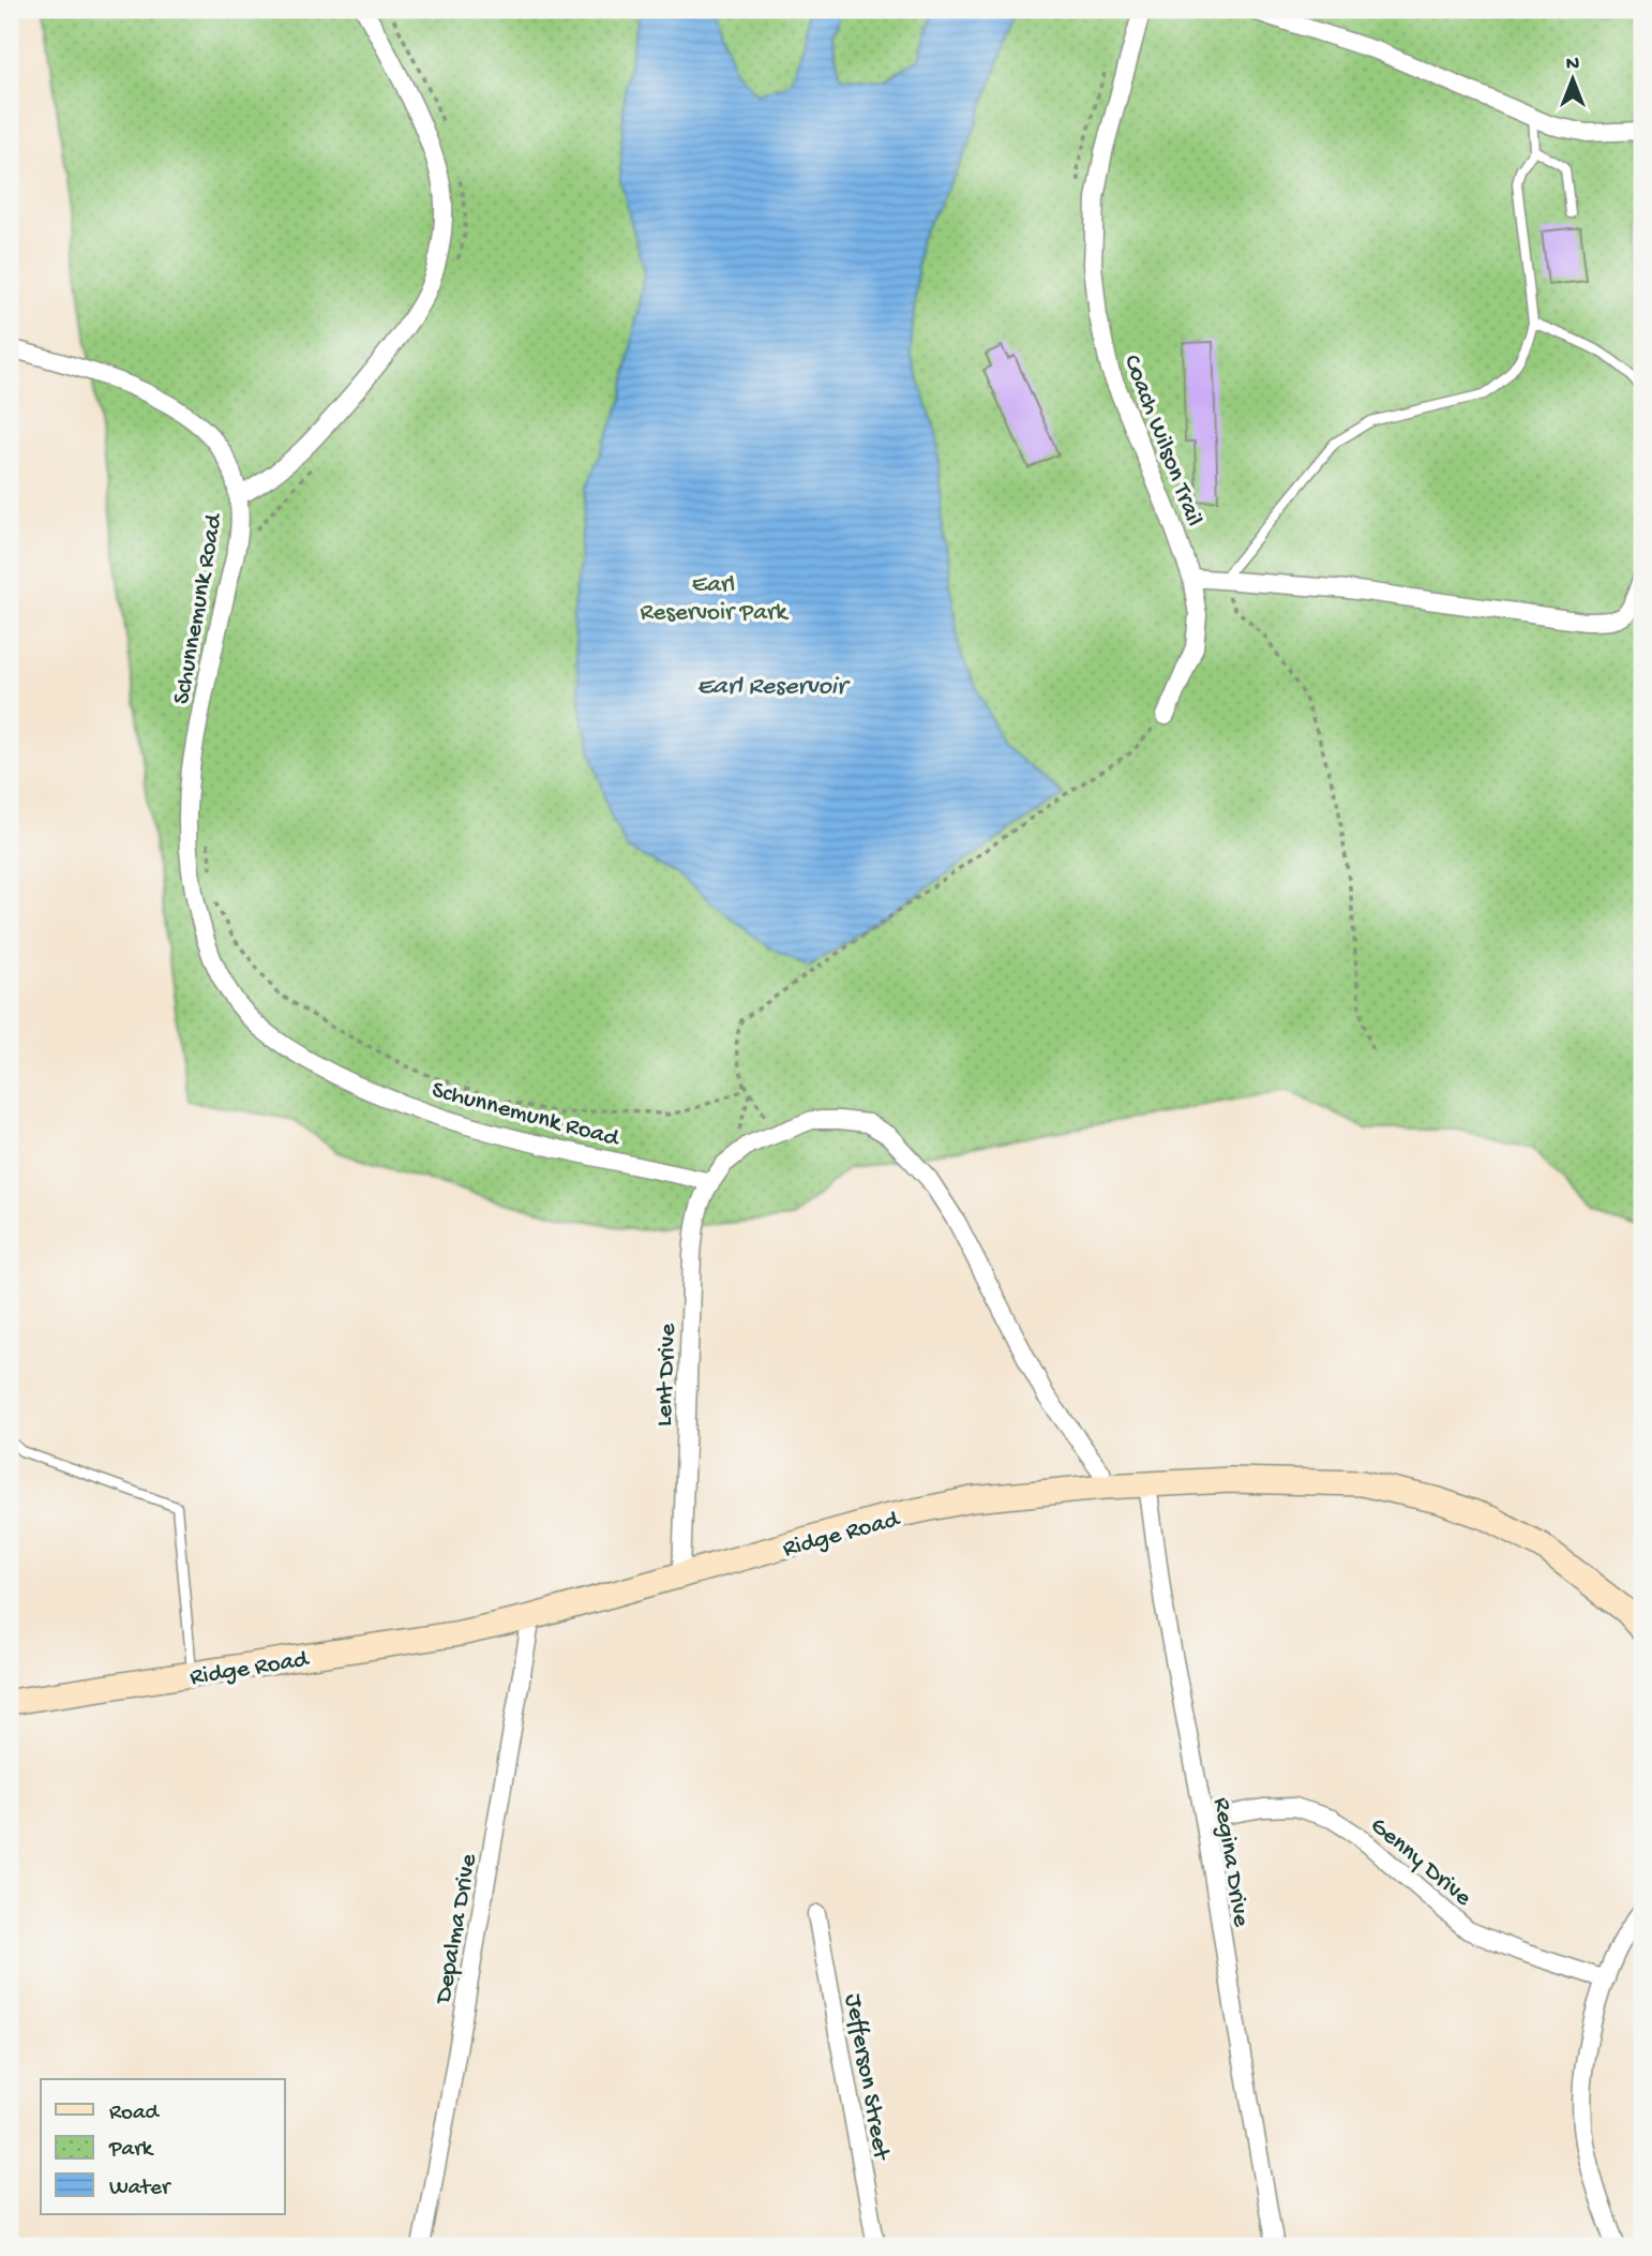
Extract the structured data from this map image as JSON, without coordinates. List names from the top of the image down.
{
  "streets": {
    "street": [
      "Coach Wilson Trail",
      "Schunnemunk Road",
      "Lent Drive",
      "Ridge Road",
      "Genny Drive",
      "Regina Drive",
      "Depalma Drive",
      "Jefferson Street"
    ]
  },
  "crossings": [
    ["Schunnemunk Road", "Lent Drive"],
    ["Lent Drive", "Ridge Road"],
    ["Ridge Road", "Regina Drive"],
    ["Ridge Road", "Depalma Drive"],
    ["Genny Drive", "Regina Drive"]
  ],
  "water": ["Earl Reservoir"],
  "parks": ["Earl Reservoir Park"],
  "legend": ["Road", "Park", "Water"],
  "north": "top"
}
